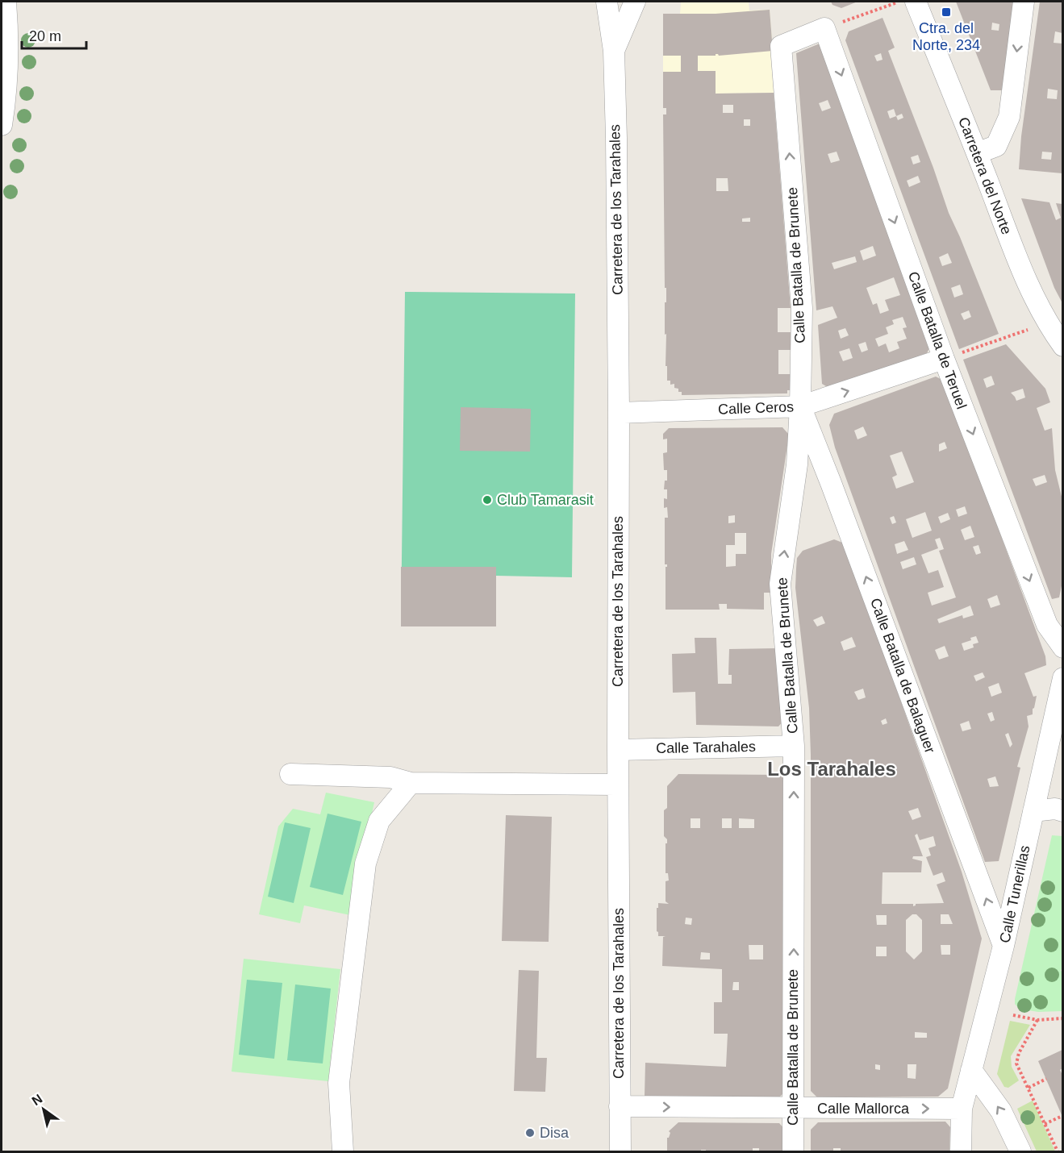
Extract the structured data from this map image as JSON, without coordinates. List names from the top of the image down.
{
  "streets": {
    "street": [
      "Carretera del Norte",
      "Carretera de los Tarahales",
      "Calle Batalla de Brunete",
      "Calle Batalla de Teruel",
      "Calle Ceros",
      "Calle Batalla de Balaguer",
      "Calle Tarahales",
      "Calle Tunerillas",
      "Calle Mallorca"
    ]
  },
  "crossings": [
    ["Carretera de los Tarahales", "Calle Ceros"],
    ["Carretera de los Tarahales", "Calle Tarahales"],
    ["Carretera de los Tarahales", "Calle Mallorca"],
    ["Calle Batalla de Brunete", "Calle Batalla de Teruel"],
    ["Calle Batalla de Brunete", "Calle Ceros"],
    ["Calle Batalla de Brunete", "Calle Batalla de Balaguer"],
    ["Calle Batalla de Brunete", "Calle Tarahales"],
    ["Calle Batalla de Brunete", "Calle Mallorca"],
    ["Calle Batalla de Teruel", "Calle Ceros"],
    ["Calle Ceros", "Calle Batalla de Balaguer"],
    ["Calle Batalla de Balaguer", "Calle Tunerillas"],
    ["Calle Tunerillas", "Calle Mallorca"]
  ],
  "one_way": [
    "Calle Batalla de Brunete",
    "Calle Batalla de Teruel",
    "Calle Ceros",
    "Calle Batalla de Balaguer",
    "Calle Mallorca"
  ],
  "districts": ["Los Tarahales"],
  "places": {
    "transit": ["Ctra. del Norte, 234"],
    "other": ["Club Tamarasit", "Disa"]
  },
  "scale_bar": "20 m",
  "north": "top left"
}
